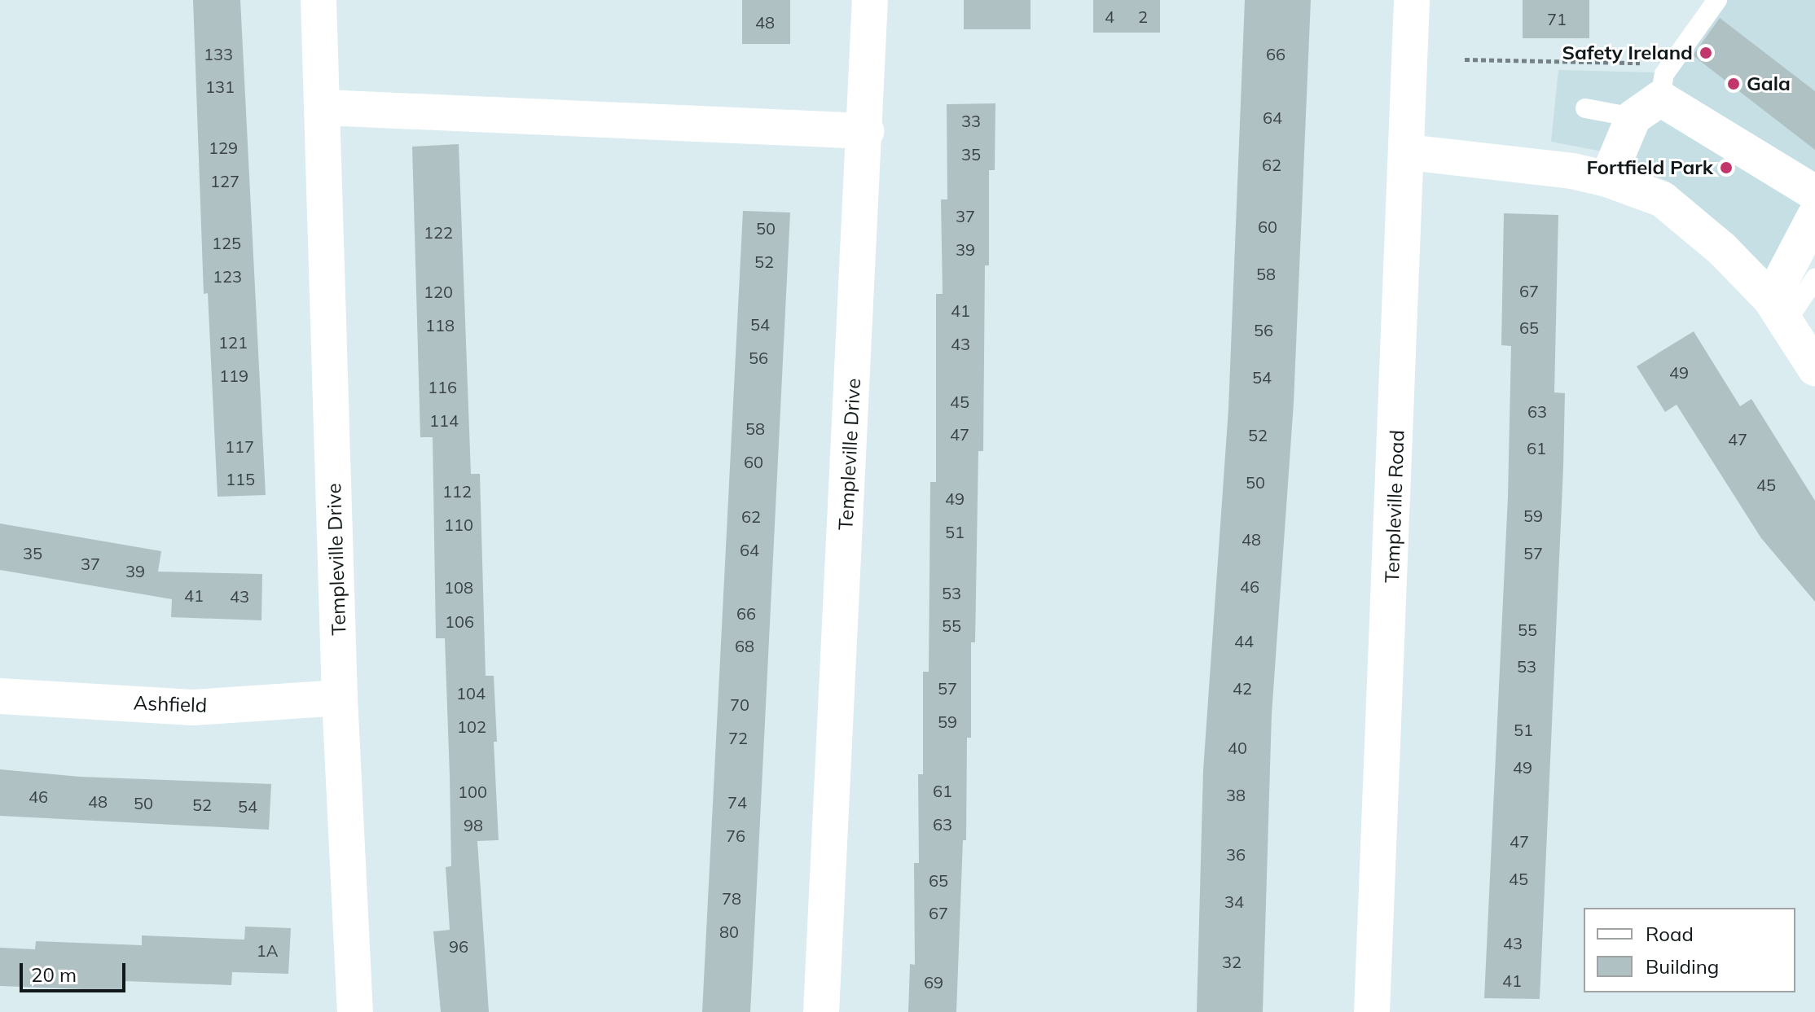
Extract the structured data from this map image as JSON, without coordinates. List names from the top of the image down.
{
  "streets": {
    "street": ["Templeville Drive", "Templeville Road", "Ashfield"]
  },
  "crossings": [
    ["Templeville Drive", "Ashfield"]
  ],
  "places": ["Safety Ireland", "Gala", "Fortfield Park"],
  "house_numbers": [
    "4",
    "2",
    "71",
    "48",
    "133",
    "66",
    "131",
    "64",
    "33",
    "129",
    "35",
    "62",
    "127",
    "37",
    "60",
    "50",
    "122",
    "125",
    "39",
    "52",
    "58",
    "123",
    "67",
    "120",
    "41",
    "54",
    "118",
    "65",
    "56",
    "121",
    "43",
    "56",
    "49",
    "119",
    "54",
    "116",
    "45",
    "63",
    "114",
    "58",
    "47",
    "52",
    "47",
    "117",
    "61",
    "60",
    "115",
    "50",
    "45",
    "112",
    "49",
    "59",
    "62",
    "110",
    "51",
    "48",
    "64",
    "35",
    "57",
    "37",
    "39",
    "46",
    "108",
    "53",
    "41",
    "43",
    "66",
    "106",
    "55",
    "55",
    "44",
    "68",
    "53",
    "57",
    "42",
    "104",
    "70",
    "59",
    "102",
    "51",
    "72",
    "40",
    "49",
    "61",
    "100",
    "38",
    "46",
    "48",
    "74",
    "50",
    "52",
    "54",
    "63",
    "98",
    "76",
    "47",
    "36",
    "45",
    "65",
    "78",
    "34",
    "67",
    "80",
    "43",
    "96",
    "1A",
    "32",
    "41",
    "69"
  ],
  "legend": ["Road", "Building"],
  "scale_bar": "20 m"
}
